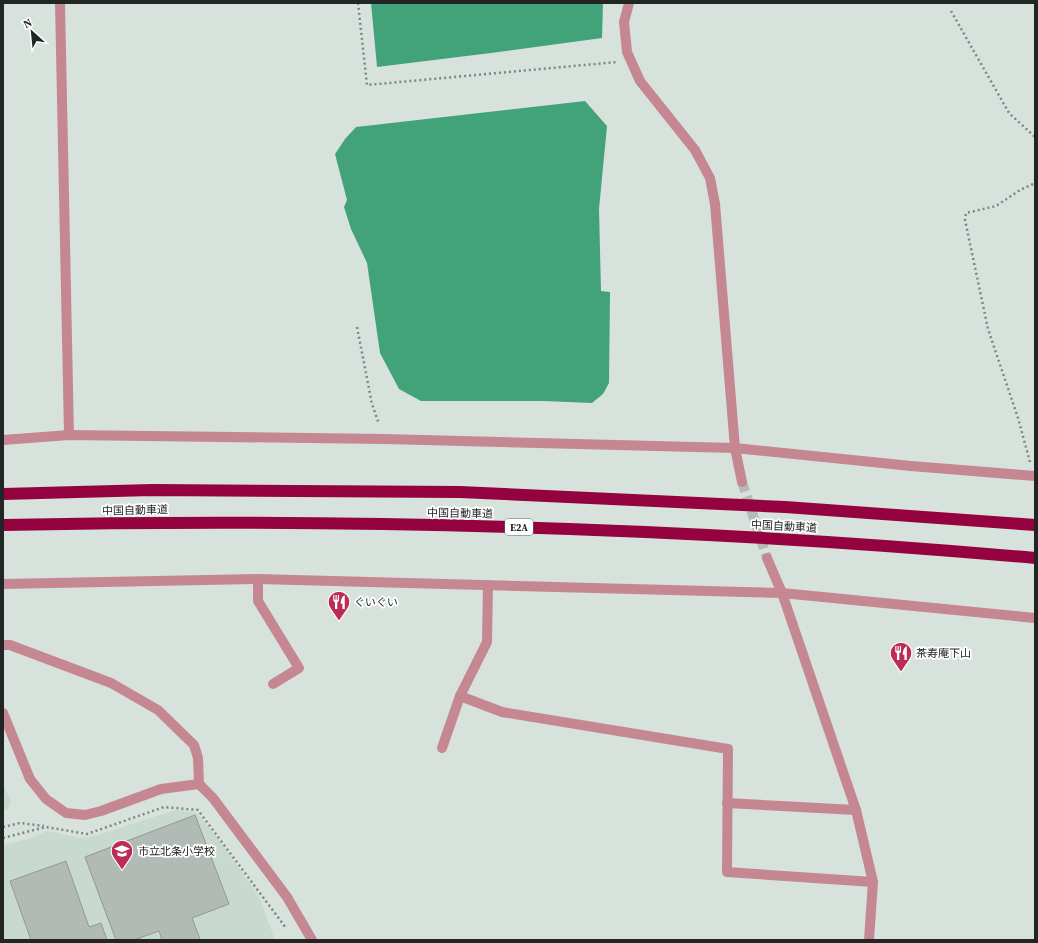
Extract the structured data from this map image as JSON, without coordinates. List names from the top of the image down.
{
  "streets": {
    "highway": ["中国自動車道", "E2A"]
  },
  "places": {
    "restaurant": ["ぐいぐい", "茶寿庵下山"],
    "school or university": ["市立北条小学校"]
  },
  "north": "top left"
}
